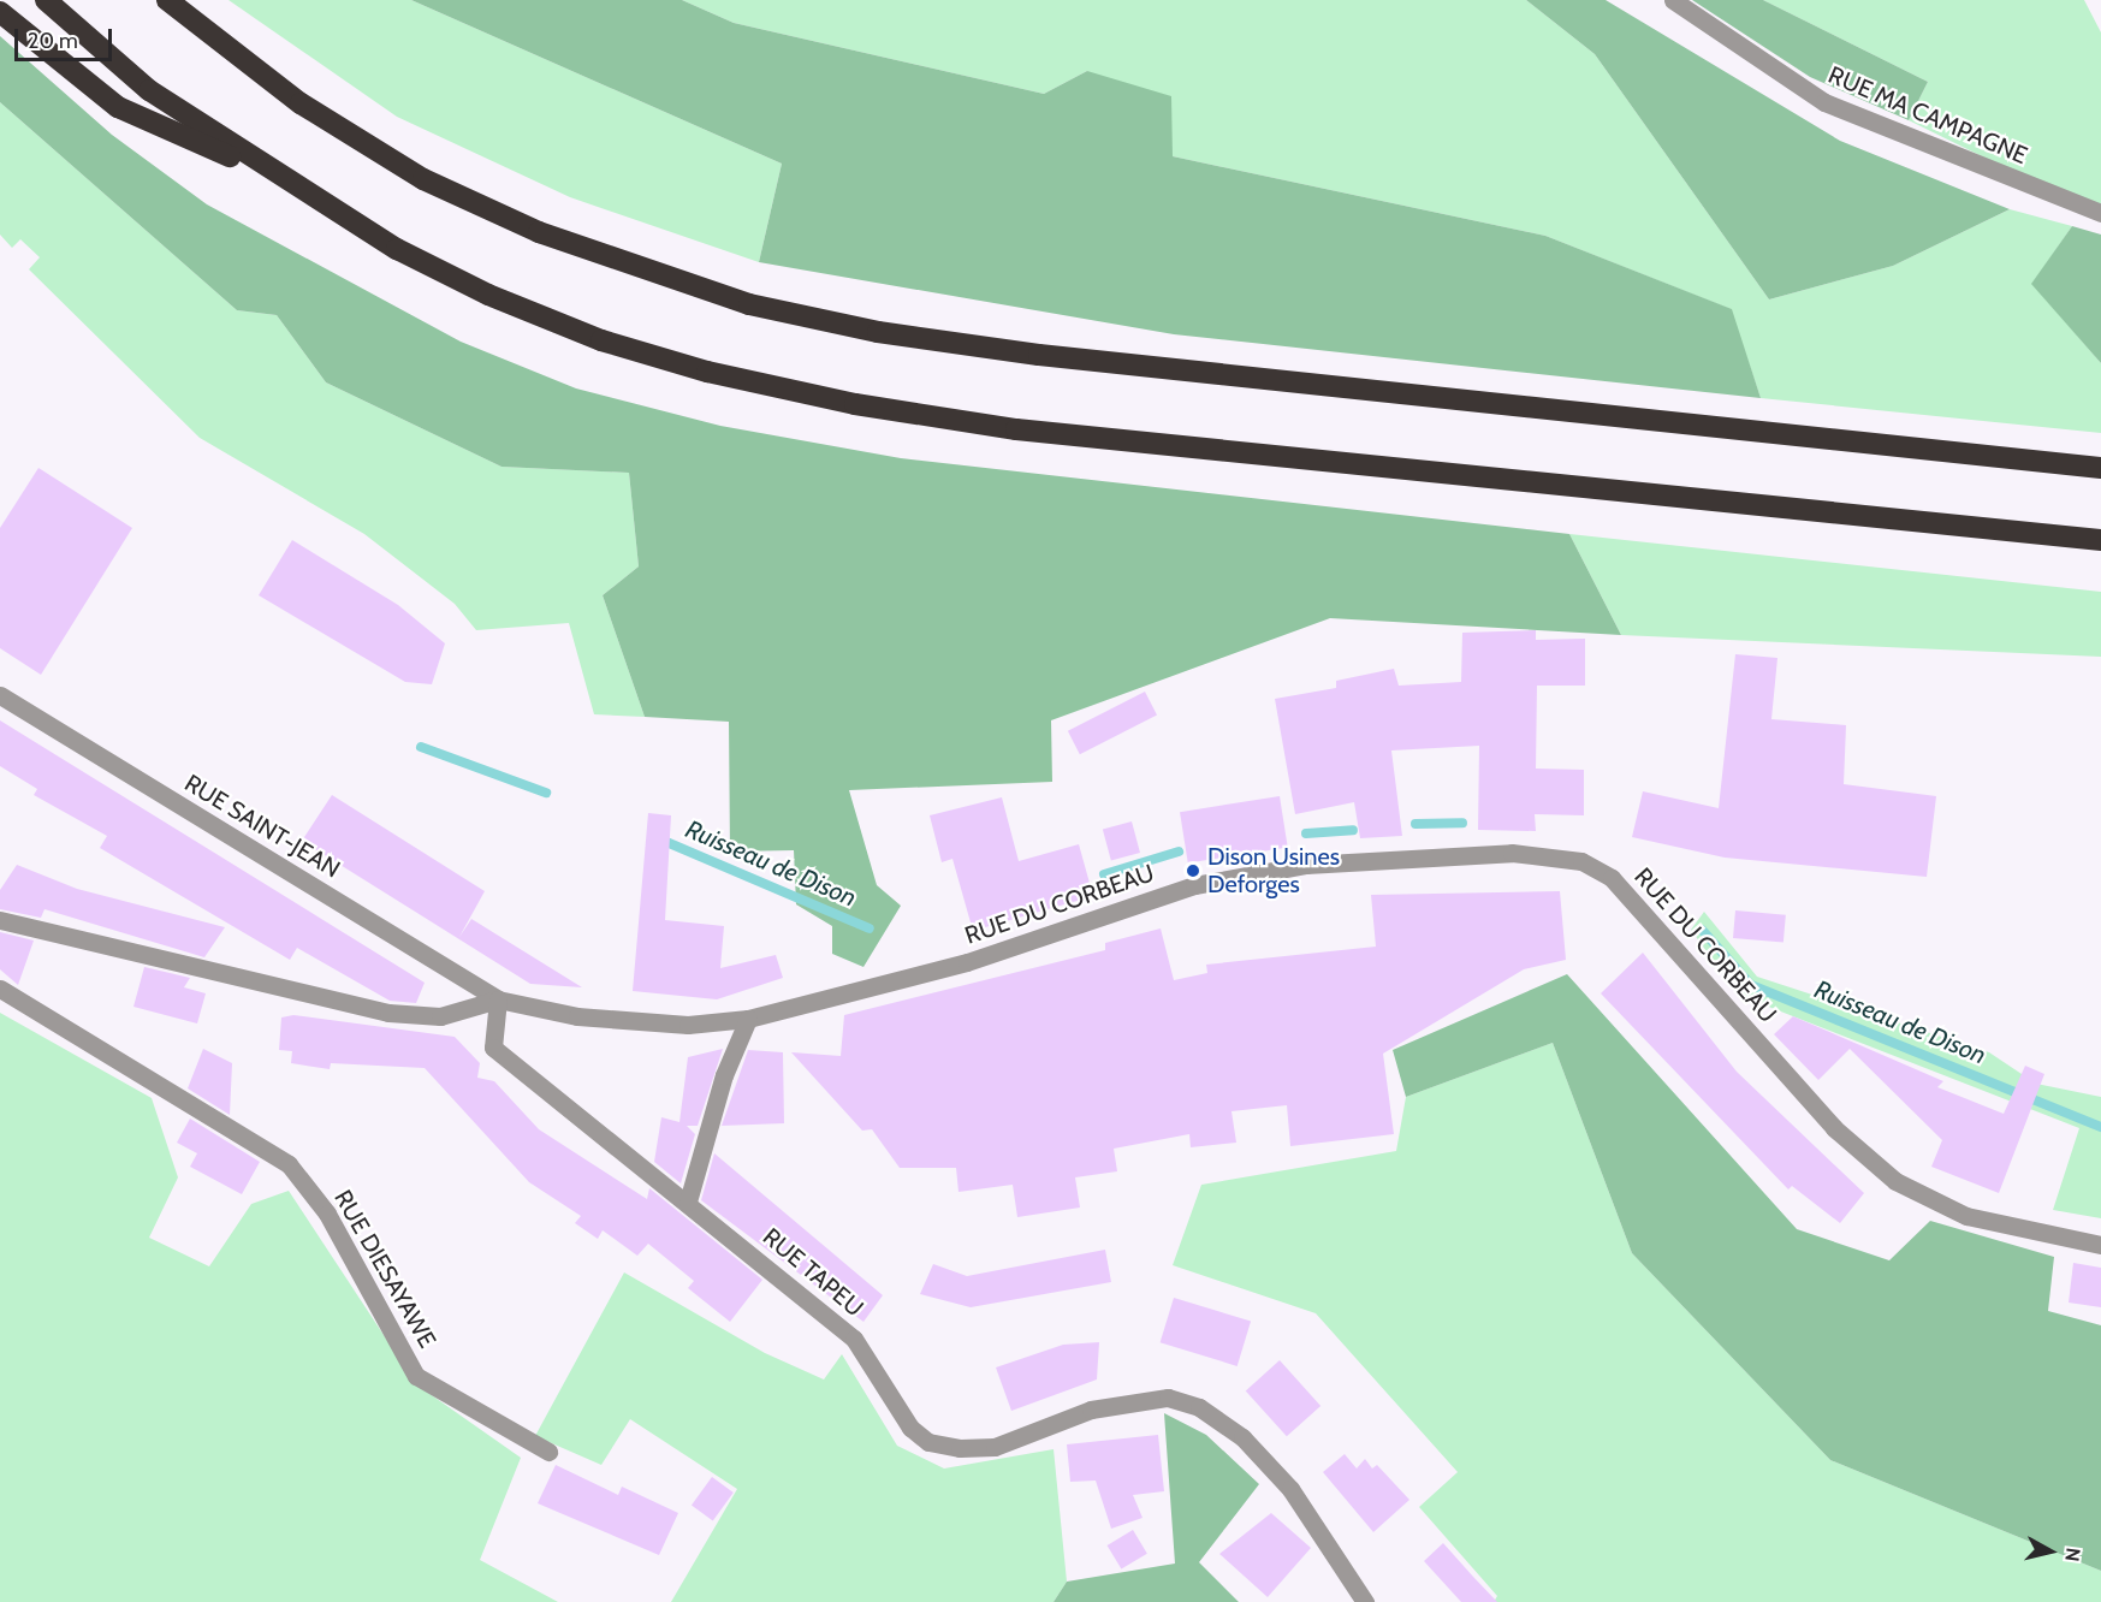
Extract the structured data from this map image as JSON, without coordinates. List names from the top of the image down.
{
  "streets": {
    "street": [
      "RUE MA CAMPAGNE",
      "RUE SAINT-JEAN",
      "RUE DU CORBEAU",
      "RUE DIESAYAWE",
      "RUE TAPEU"
    ]
  },
  "crossings": [
    ["RUE SAINT-JEAN", "RUE DU CORBEAU"],
    ["RUE SAINT-JEAN", "RUE TAPEU"],
    ["RUE DU CORBEAU", "RUE TAPEU"]
  ],
  "water": ["Ruisseau de Dison"],
  "places": ["Dison Usines Deforges"],
  "scale_bar": "20 m",
  "north": "right"
}
